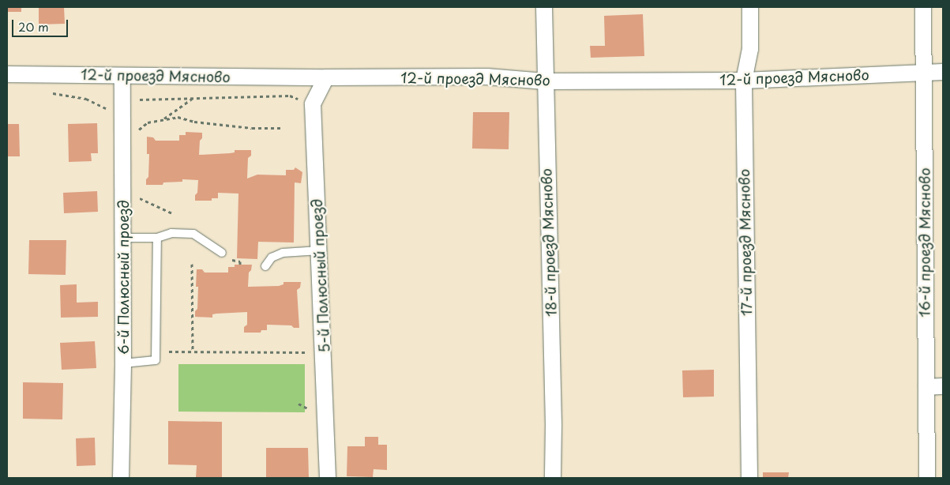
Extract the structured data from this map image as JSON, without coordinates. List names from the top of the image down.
{
  "streets": {
    "street": [
      "12-й проезд Мясново",
      "18-й проезд Мясново",
      "17-й проезд Мясново",
      "16-й проезд Мясново",
      "5-й Полюсный проезд",
      "6-й Полюсный проезд"
    ]
  },
  "crossings": [
    ["12-й проезд Мясново", "18-й проезд Мясново"],
    ["12-й проезд Мясново", "17-й проезд Мясново"],
    ["12-й проезд Мясново", "16-й проезд Мясново"],
    ["12-й проезд Мясново", "6-й Полюсный проезд"]
  ],
  "scale_bar": "20 m"
}
